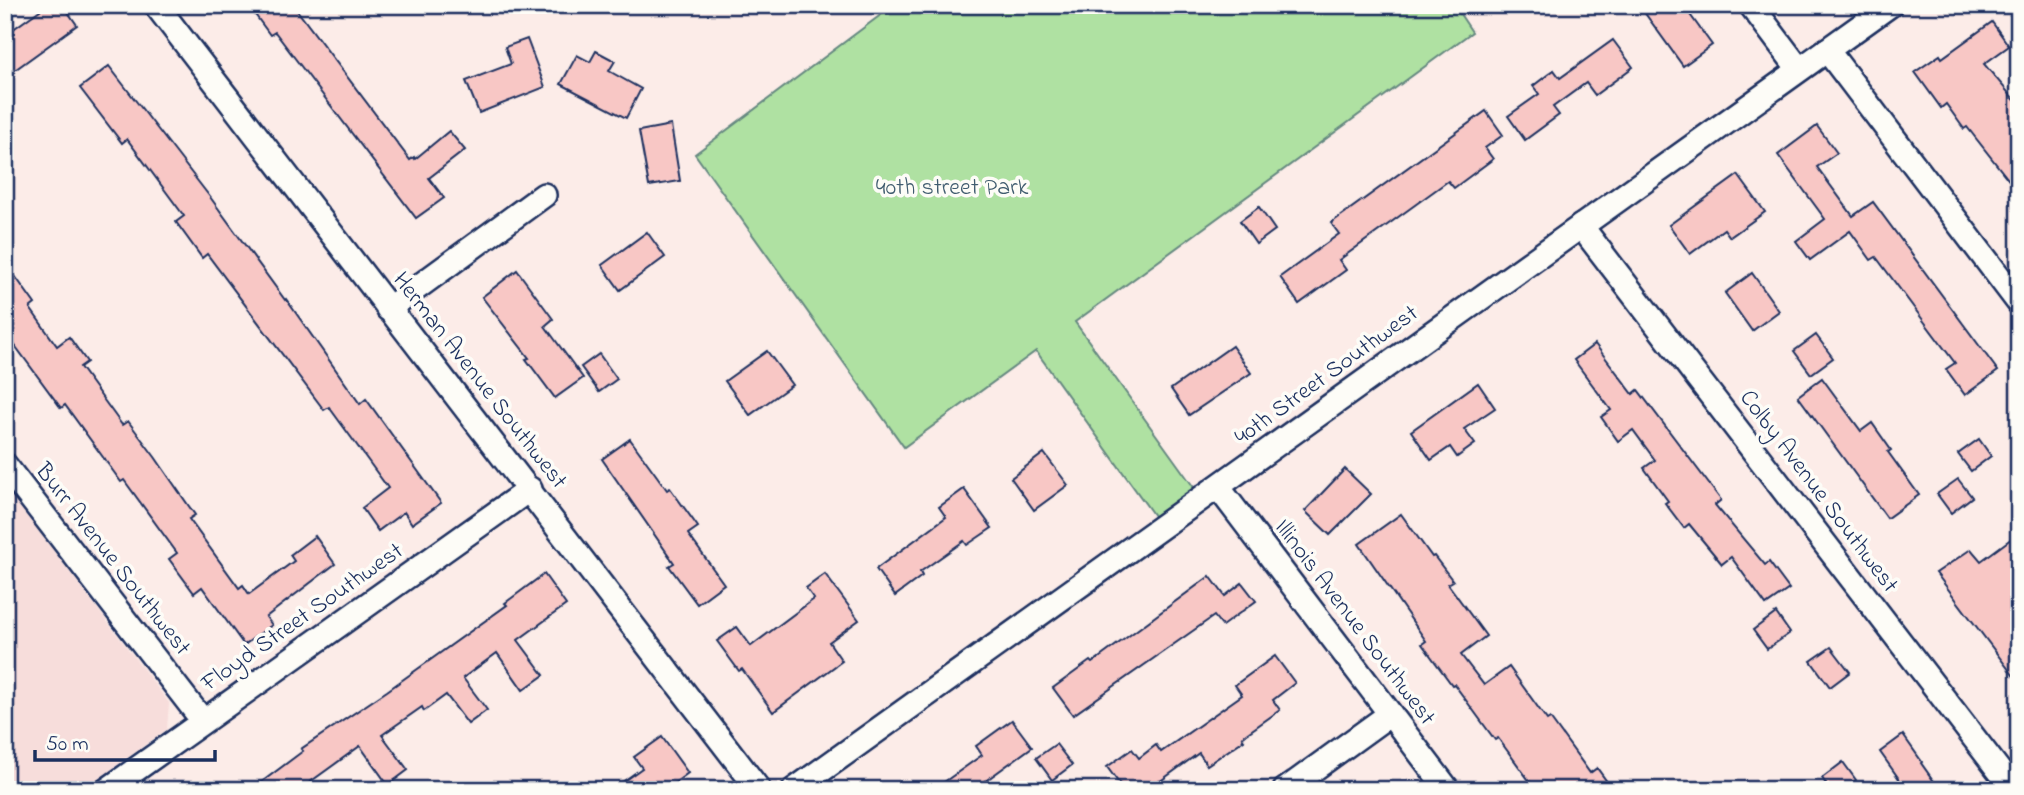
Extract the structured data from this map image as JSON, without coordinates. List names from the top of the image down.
{
  "streets": {
    "street": [
      "40th Street Southwest",
      "Herman Avenue Southwest",
      "Colby Avenue Southwest",
      "Burr Avenue Southwest",
      "Floyd Street Southwest",
      "Illinois Avenue Southwest"
    ]
  },
  "crossings": [
    ["40th Street Southwest", "Colby Avenue Southwest"],
    ["40th Street Southwest", "Illinois Avenue Southwest"],
    ["Herman Avenue Southwest", "Floyd Street Southwest"],
    ["Burr Avenue Southwest", "Floyd Street Southwest"]
  ],
  "parks": ["40th street Park"],
  "scale_bar": "50 m"
}
